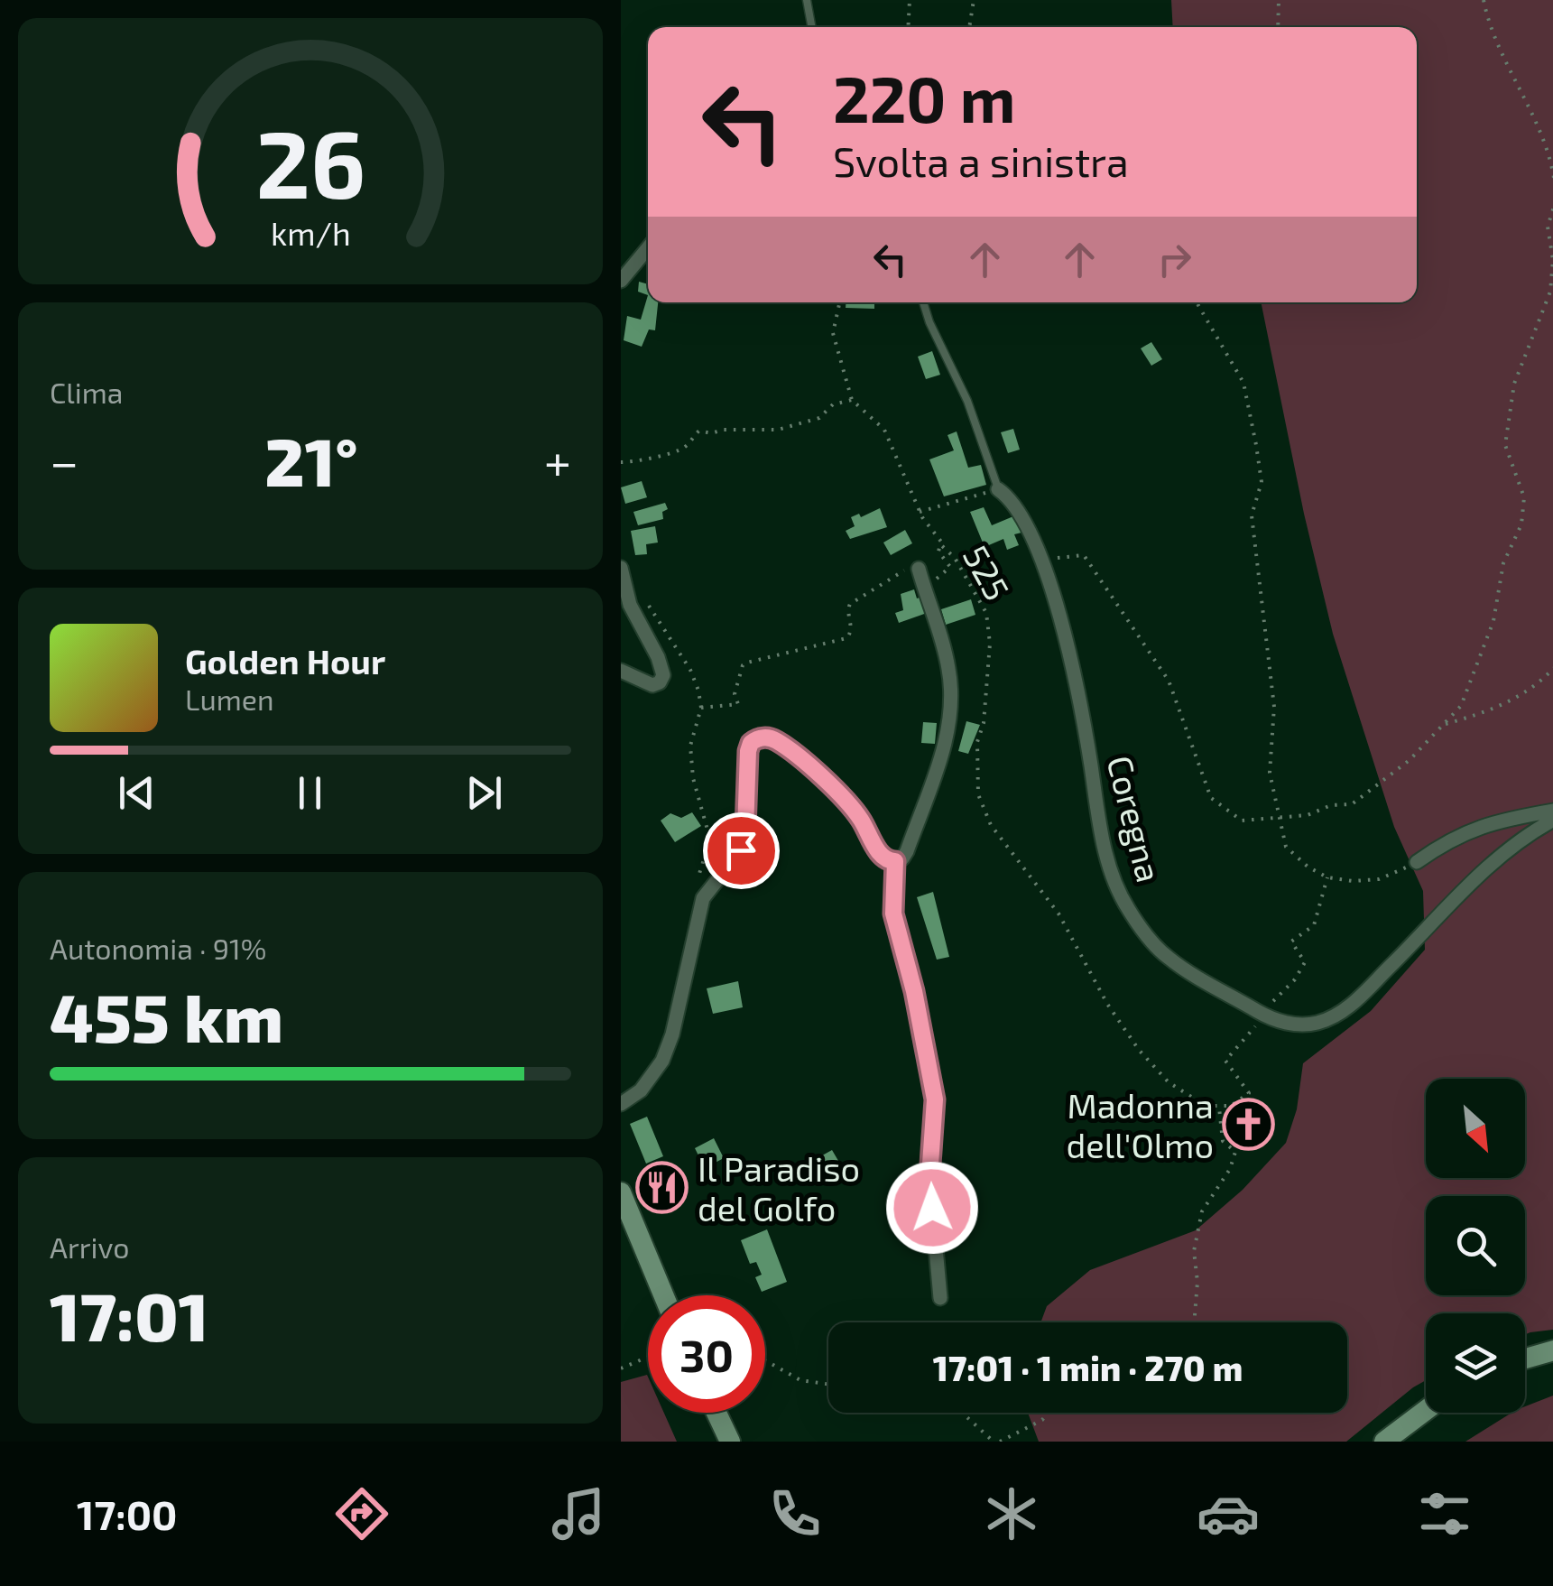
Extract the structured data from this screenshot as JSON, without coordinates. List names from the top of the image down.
{
  "streets": {
    "street": ["Coregna"],
    "path": ["525"]
  },
  "places": {
    "church": ["Madonna dell'Olmo"],
    "restaurant": ["Il Paradiso del Golfo"]
  },
  "north": "bottom right",
  "page": {
    "turn": ["220 m", "Svolta a sinistra"],
    "tile": [
      "Clima",
      ["Autonomia · 91%", "455 km"],
      ["Arrivo", "17:01"]
    ],
    "heat": ["−", "21°", "+"],
    "song": ["Golden Hour", "Lumen"],
    "limit": "30",
    "trip": "17:01 · 1 min · 270 m",
    "tabs": "17:00",
    "gauge": ["26", "km/h"]
  }
}
